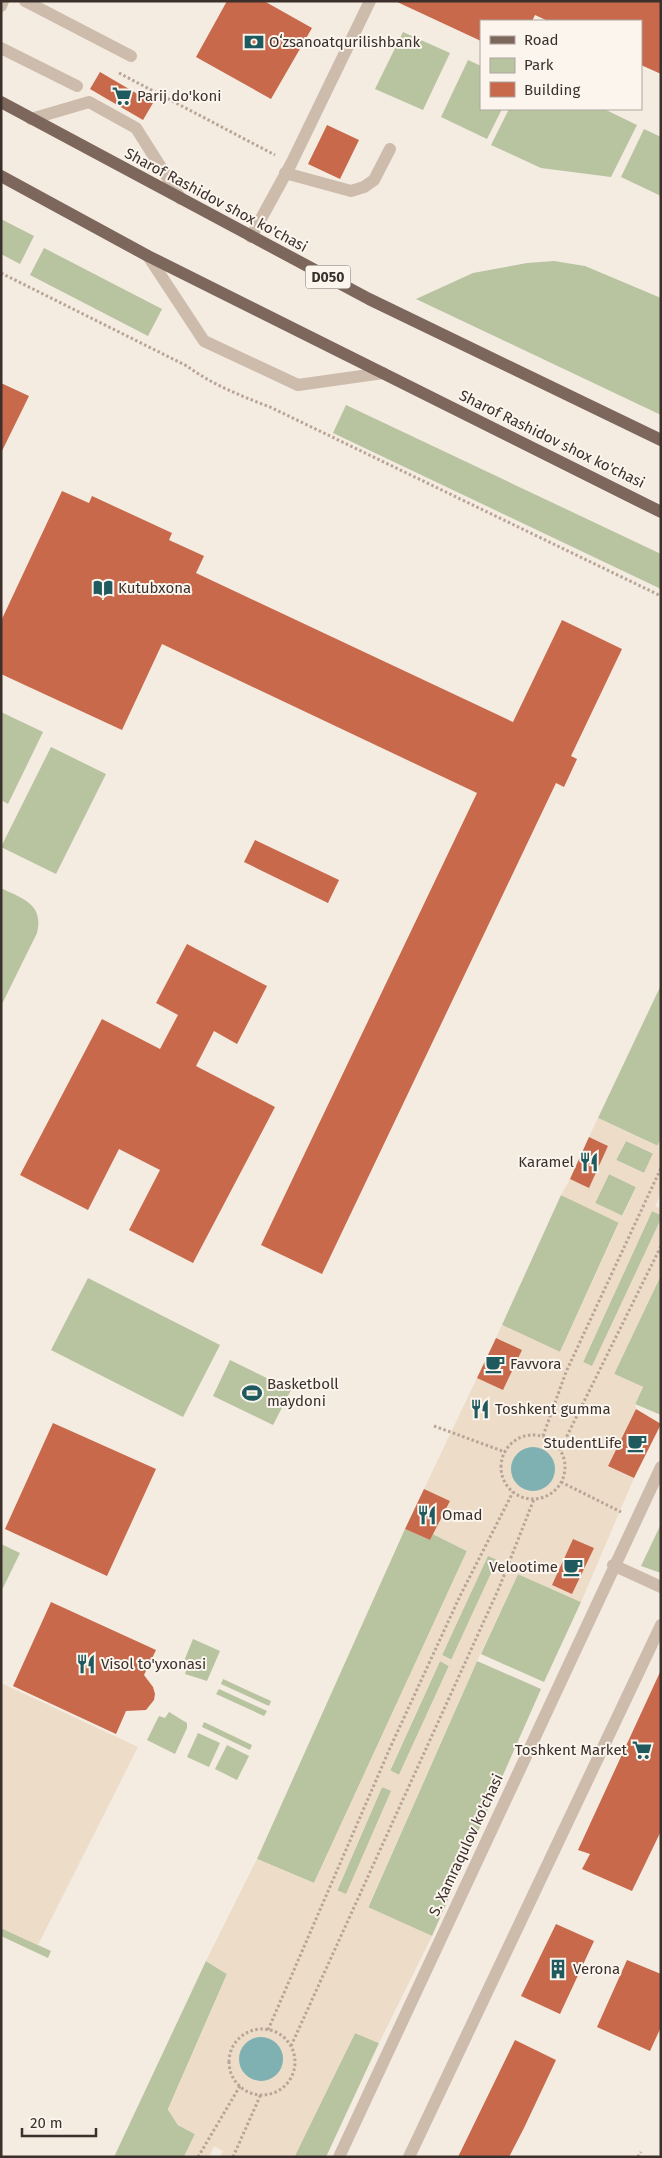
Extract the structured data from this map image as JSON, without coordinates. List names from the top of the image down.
{
  "streets": {
    "main road": ["Sharof Rashidov shox ko'chasi", "D050"],
    "street": ["S. Xamraqulov ko'chasi"]
  },
  "places": {
    "bank": ["Oʻzsanoatqurilishbank"],
    "supermarket": ["Parij do'koni", "Toshkent Market"],
    "library": ["Kutubxona"],
    "restaurant": [
      "Karamel",
      "Toshkent gumma",
      "Omad",
      "Visol to'yxonasi"
    ],
    "cafe": ["Favvora", "StudentLife", "Velootime"],
    "sports": ["Basketboll maydoni"],
    "building": ["Verona"]
  },
  "legend": ["Road", "Park", "Building"],
  "scale_bar": "20 m"
}
